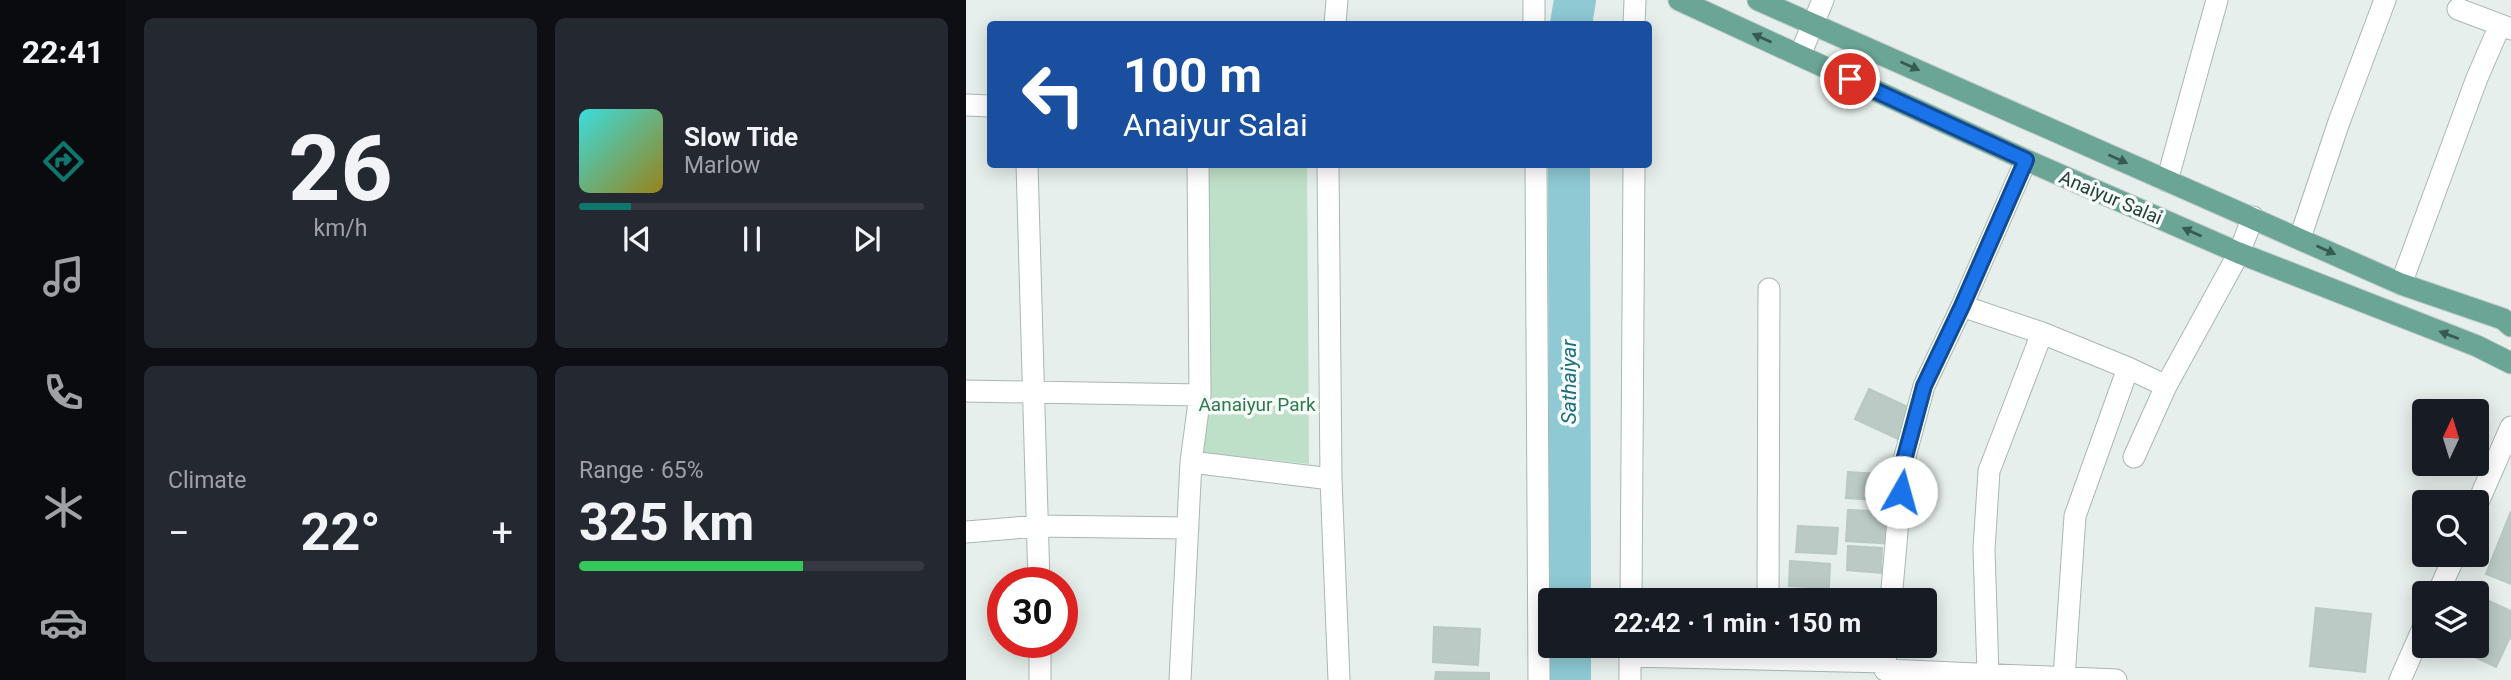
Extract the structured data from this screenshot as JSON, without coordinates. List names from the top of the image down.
{
  "streets": {
    "main road": ["Anaiyur Salai"]
  },
  "water": ["Sathaiyar"],
  "parks": ["Aanaiyur Park"],
  "north": "top",
  "page": {
    "tabs": "22:41",
    "tile": [
      ["26", "km/h"],
      "Climate",
      ["Range · 65%", "325 km"]
    ],
    "turn": ["100 m", "Anaiyur Salai"],
    "song": ["Slow Tide", "Marlow"],
    "heat": ["−", "22°", "+"],
    "limit": "30",
    "trip": "22:42 · 1 min · 150 m"
  }
}
